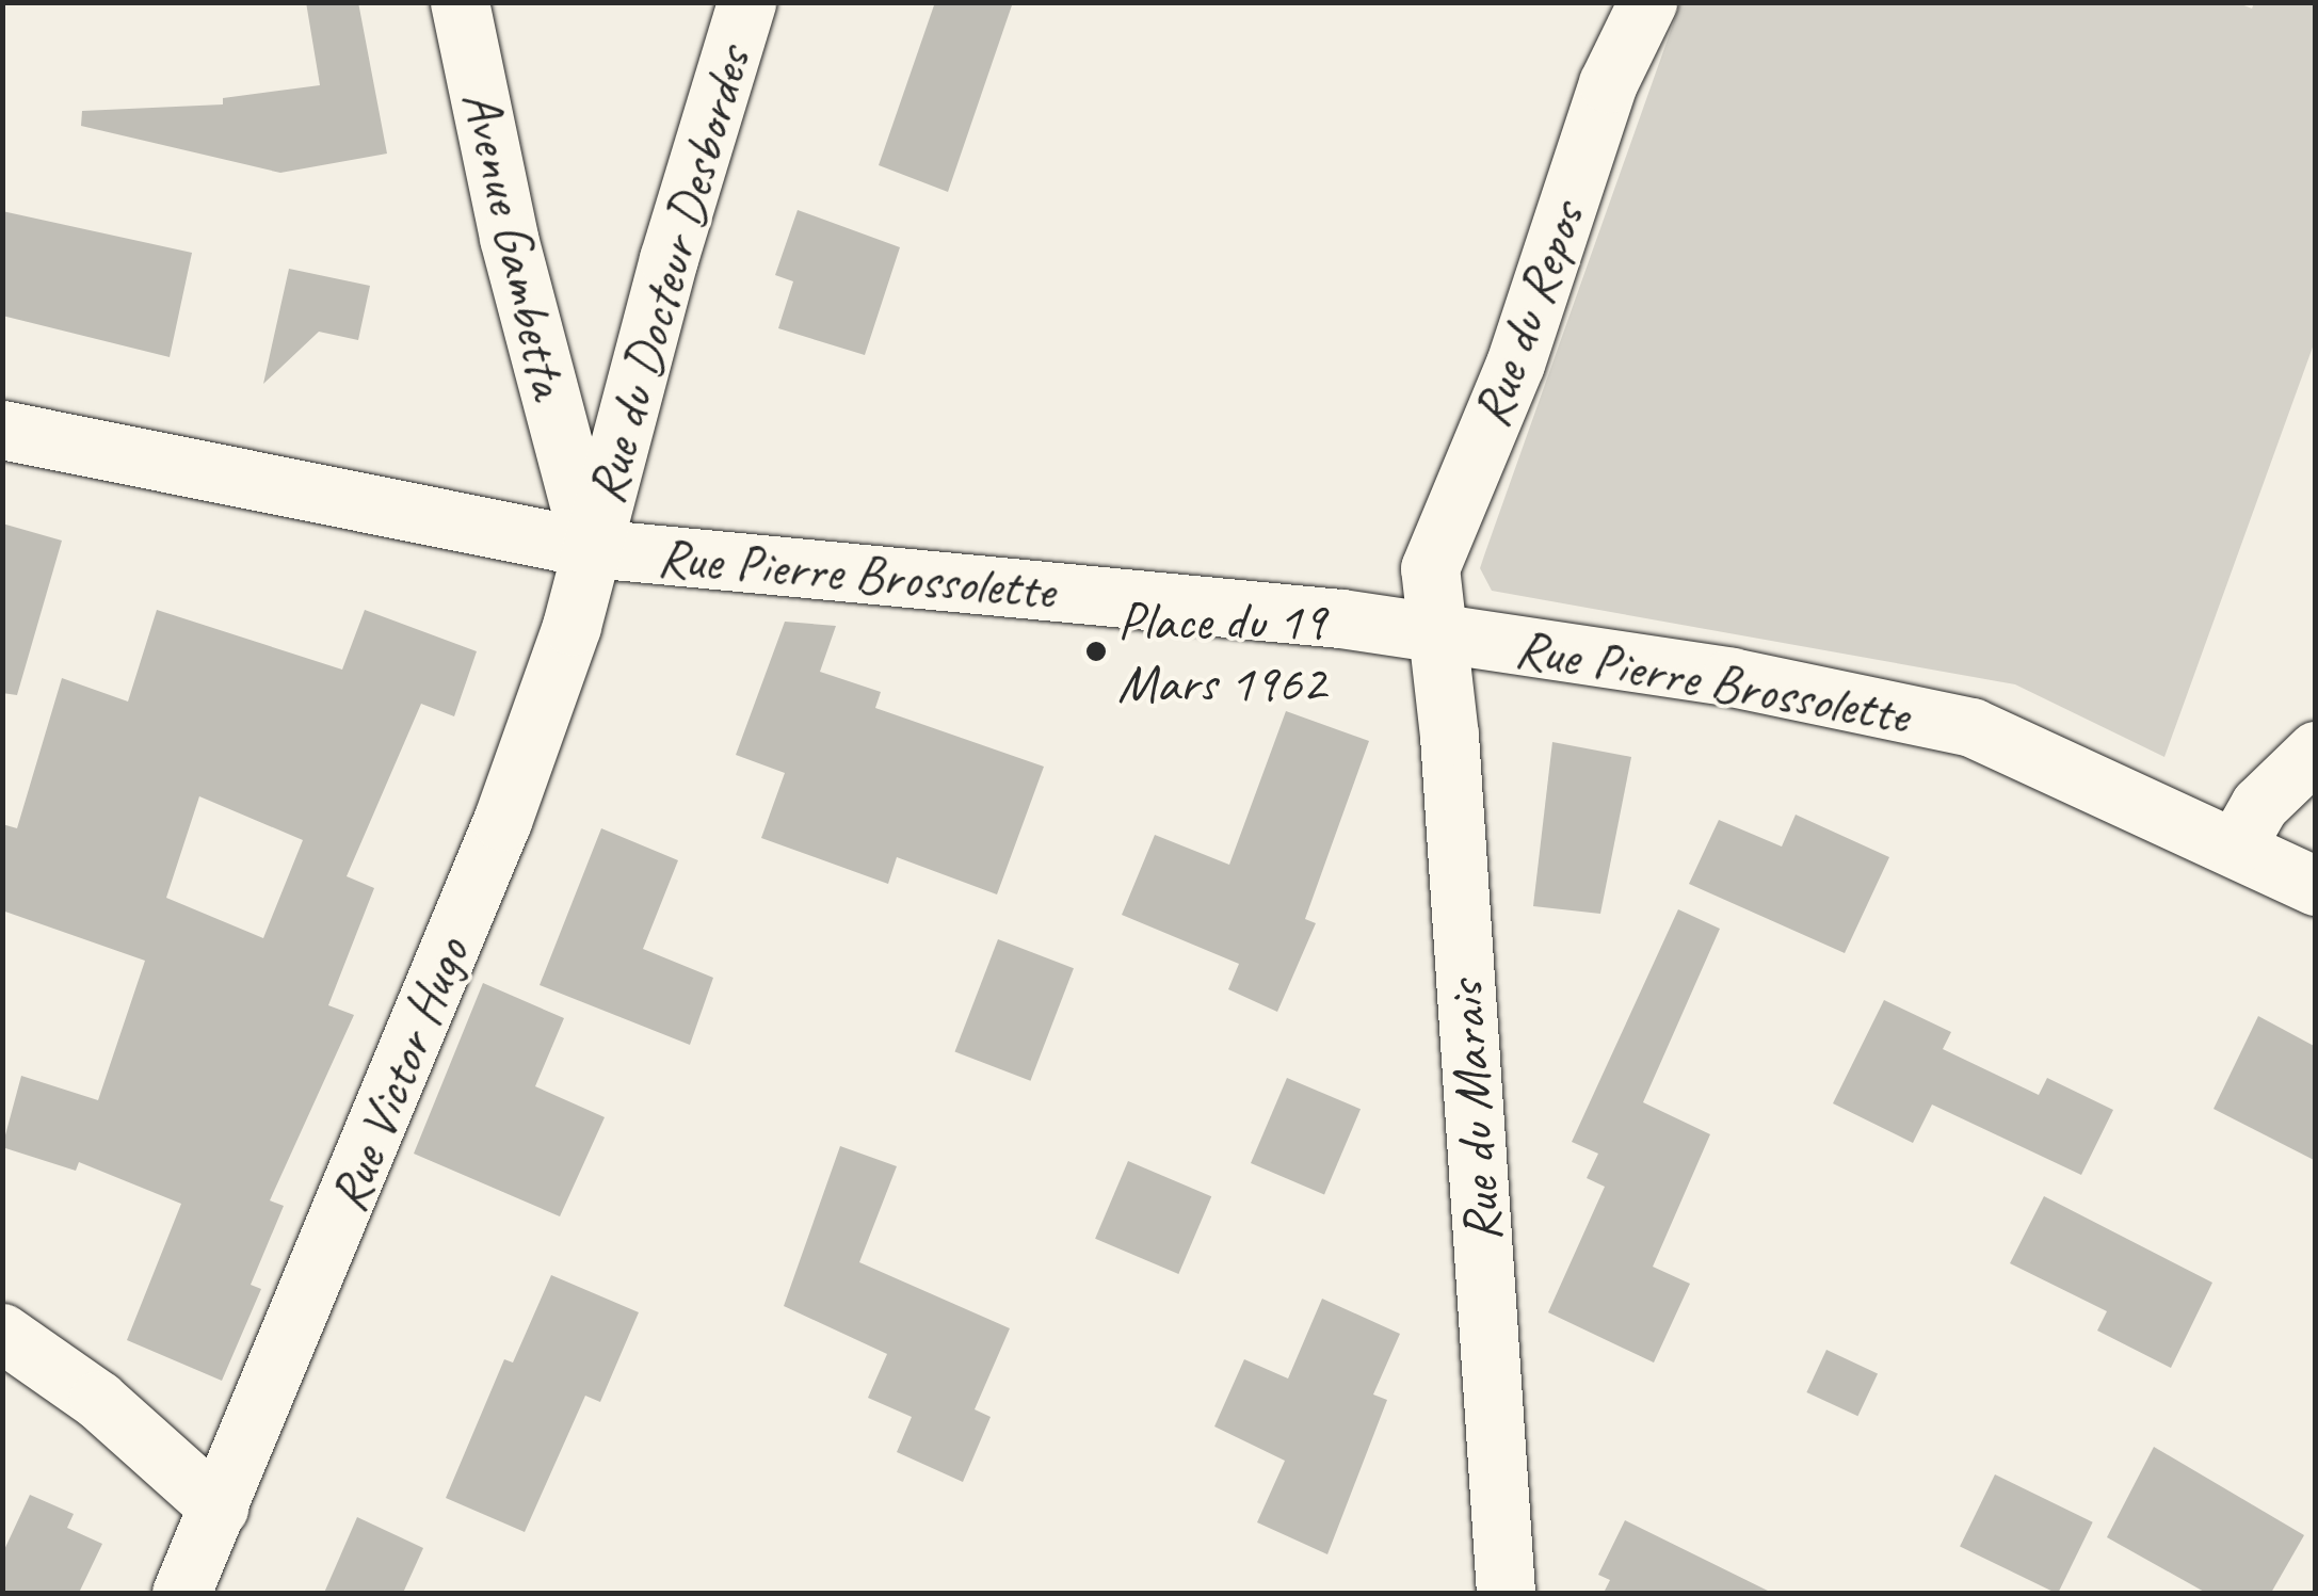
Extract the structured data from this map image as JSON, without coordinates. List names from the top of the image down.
{
  "streets": {
    "street": [
      "Avenue Gambetta",
      "Rue du Docteur Desbordes",
      "Rue du Repos",
      "Rue Pierre Brossolette",
      "Rue Victor Hugo",
      "Rue du Marais"
    ]
  },
  "crossings": [
    ["Avenue Gambetta", "Rue du Docteur Desbordes"],
    ["Avenue Gambetta", "Rue Pierre Brossolette"],
    ["Avenue Gambetta", "Rue Victor Hugo"],
    ["Rue du Docteur Desbordes", "Rue Pierre Brossolette"],
    ["Rue du Docteur Desbordes", "Rue Victor Hugo"],
    ["Rue du Repos", "Rue Pierre Brossolette"],
    ["Rue du Repos", "Rue du Marais"],
    ["Rue Pierre Brossolette", "Rue Victor Hugo"],
    ["Rue Pierre Brossolette", "Rue du Marais"]
  ],
  "places": ["Place du 19 Mars 1962"]
}
